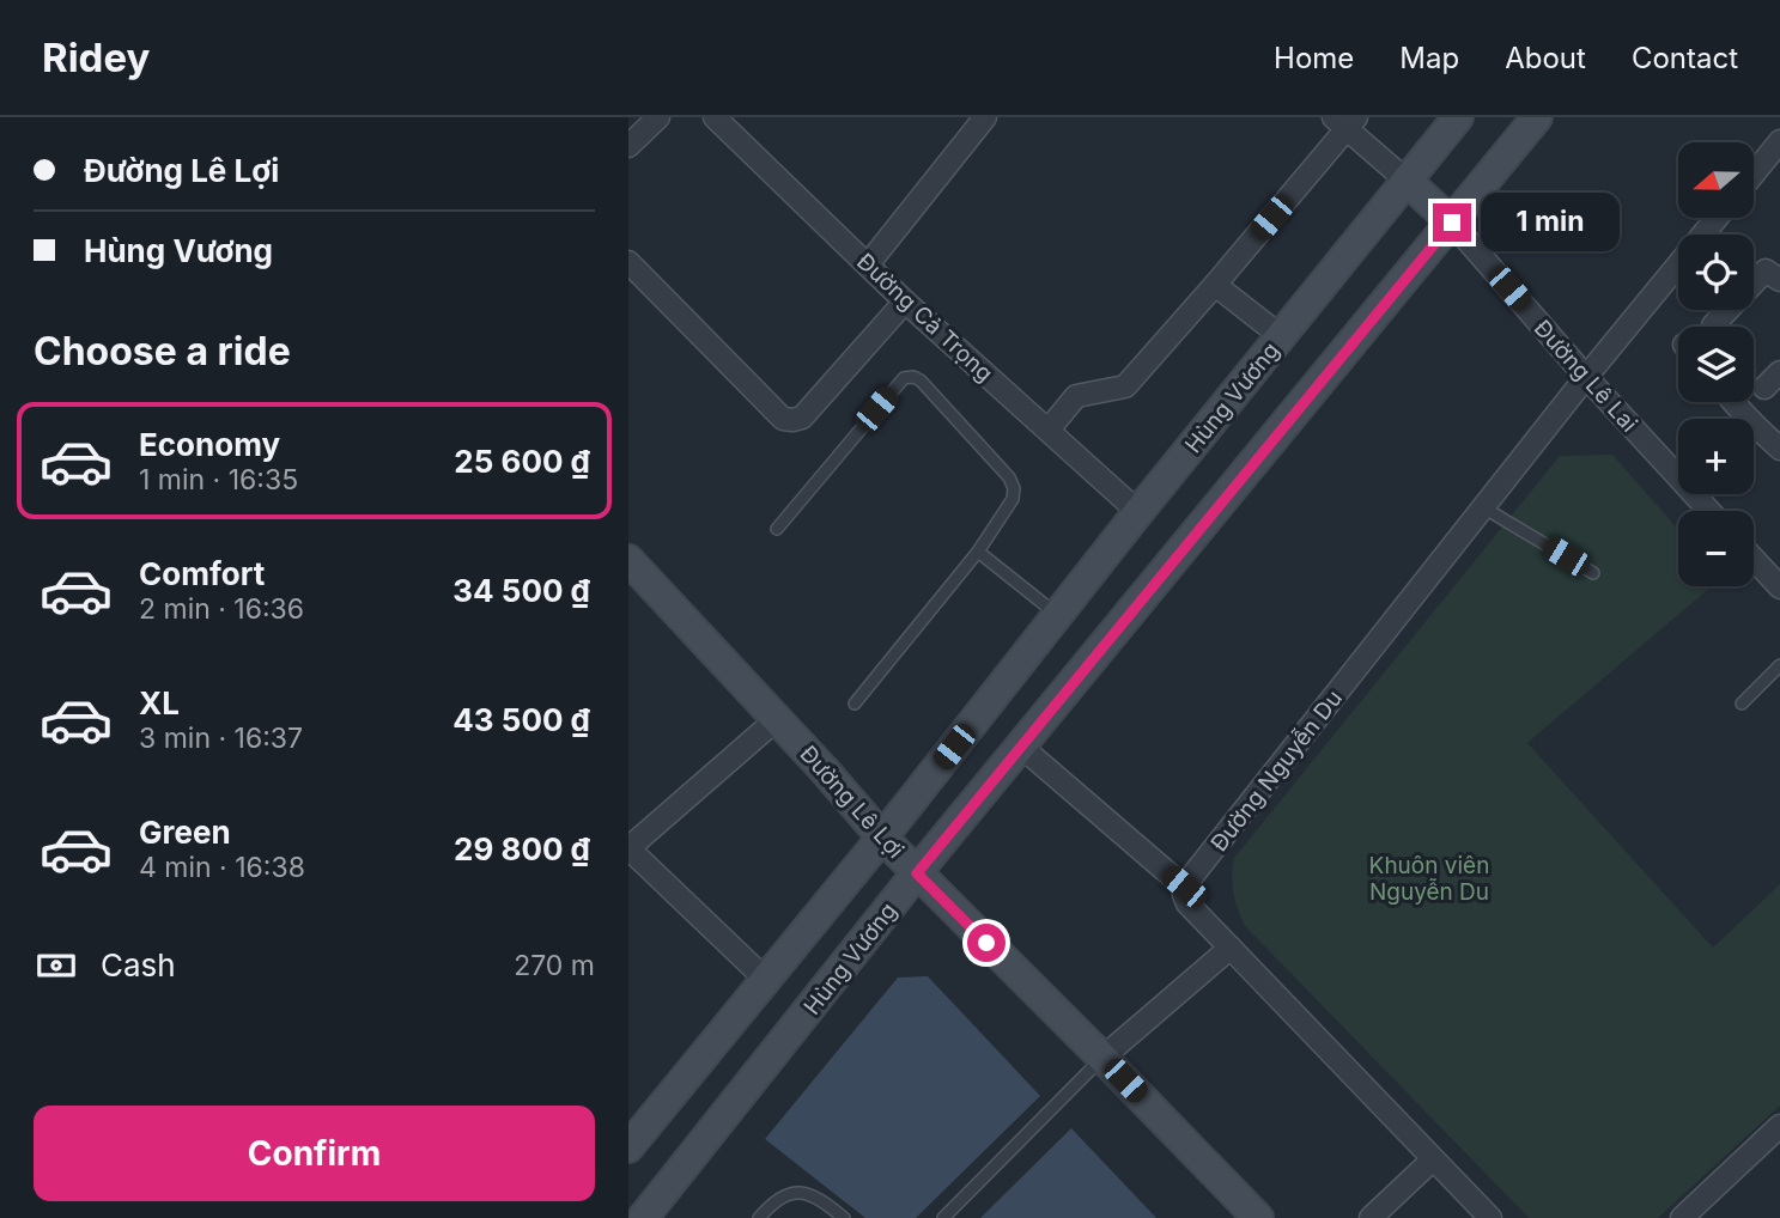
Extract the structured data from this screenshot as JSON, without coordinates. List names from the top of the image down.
{
  "streets": {
    "main road": ["Hùng Vương", "Đường Lê Lợi"],
    "street": ["Đường Cả Trọng", "Đường Lê Lai", "Đường Nguyễn Du"]
  },
  "crossings": [
    ["Đường Cả Trọng", "Hùng Vương"],
    ["Đường Lê Lai", "Hùng Vương"],
    ["Đường Lê Lai", "Đường Nguyễn Du"],
    ["Hùng Vương", "Đường Lê Lợi"]
  ],
  "parks": ["Khuôn viên Nguyễn Du"],
  "north": "left",
  "page": {
    "header": "Ridey",
    "nav": [
      "Home",
      "Map",
      "About",
      "Contact"
    ],
    "banner": ["Đường Lê Lợi", "Hùng Vương"],
    "map_buttons": ["+", "−"],
    "bubble": "1 min",
    "heading": "Choose a ride",
    "list": [
      {
        "name": "Economy",
        "note": "1 min · 16:35",
        "value": "25 600 ₫"
      },
      {
        "name": "Comfort",
        "note": "2 min · 16:36",
        "value": "34 500 ₫"
      },
      {
        "name": "XL",
        "note": "3 min · 16:37",
        "value": "43 500 ₫"
      },
      {
        "name": "Green",
        "note": "4 min · 16:38",
        "value": "29 800 ₫"
      }
    ],
    "pay": ["Cash", "270 m"],
    "buttons": "Confirm"
  }
}
